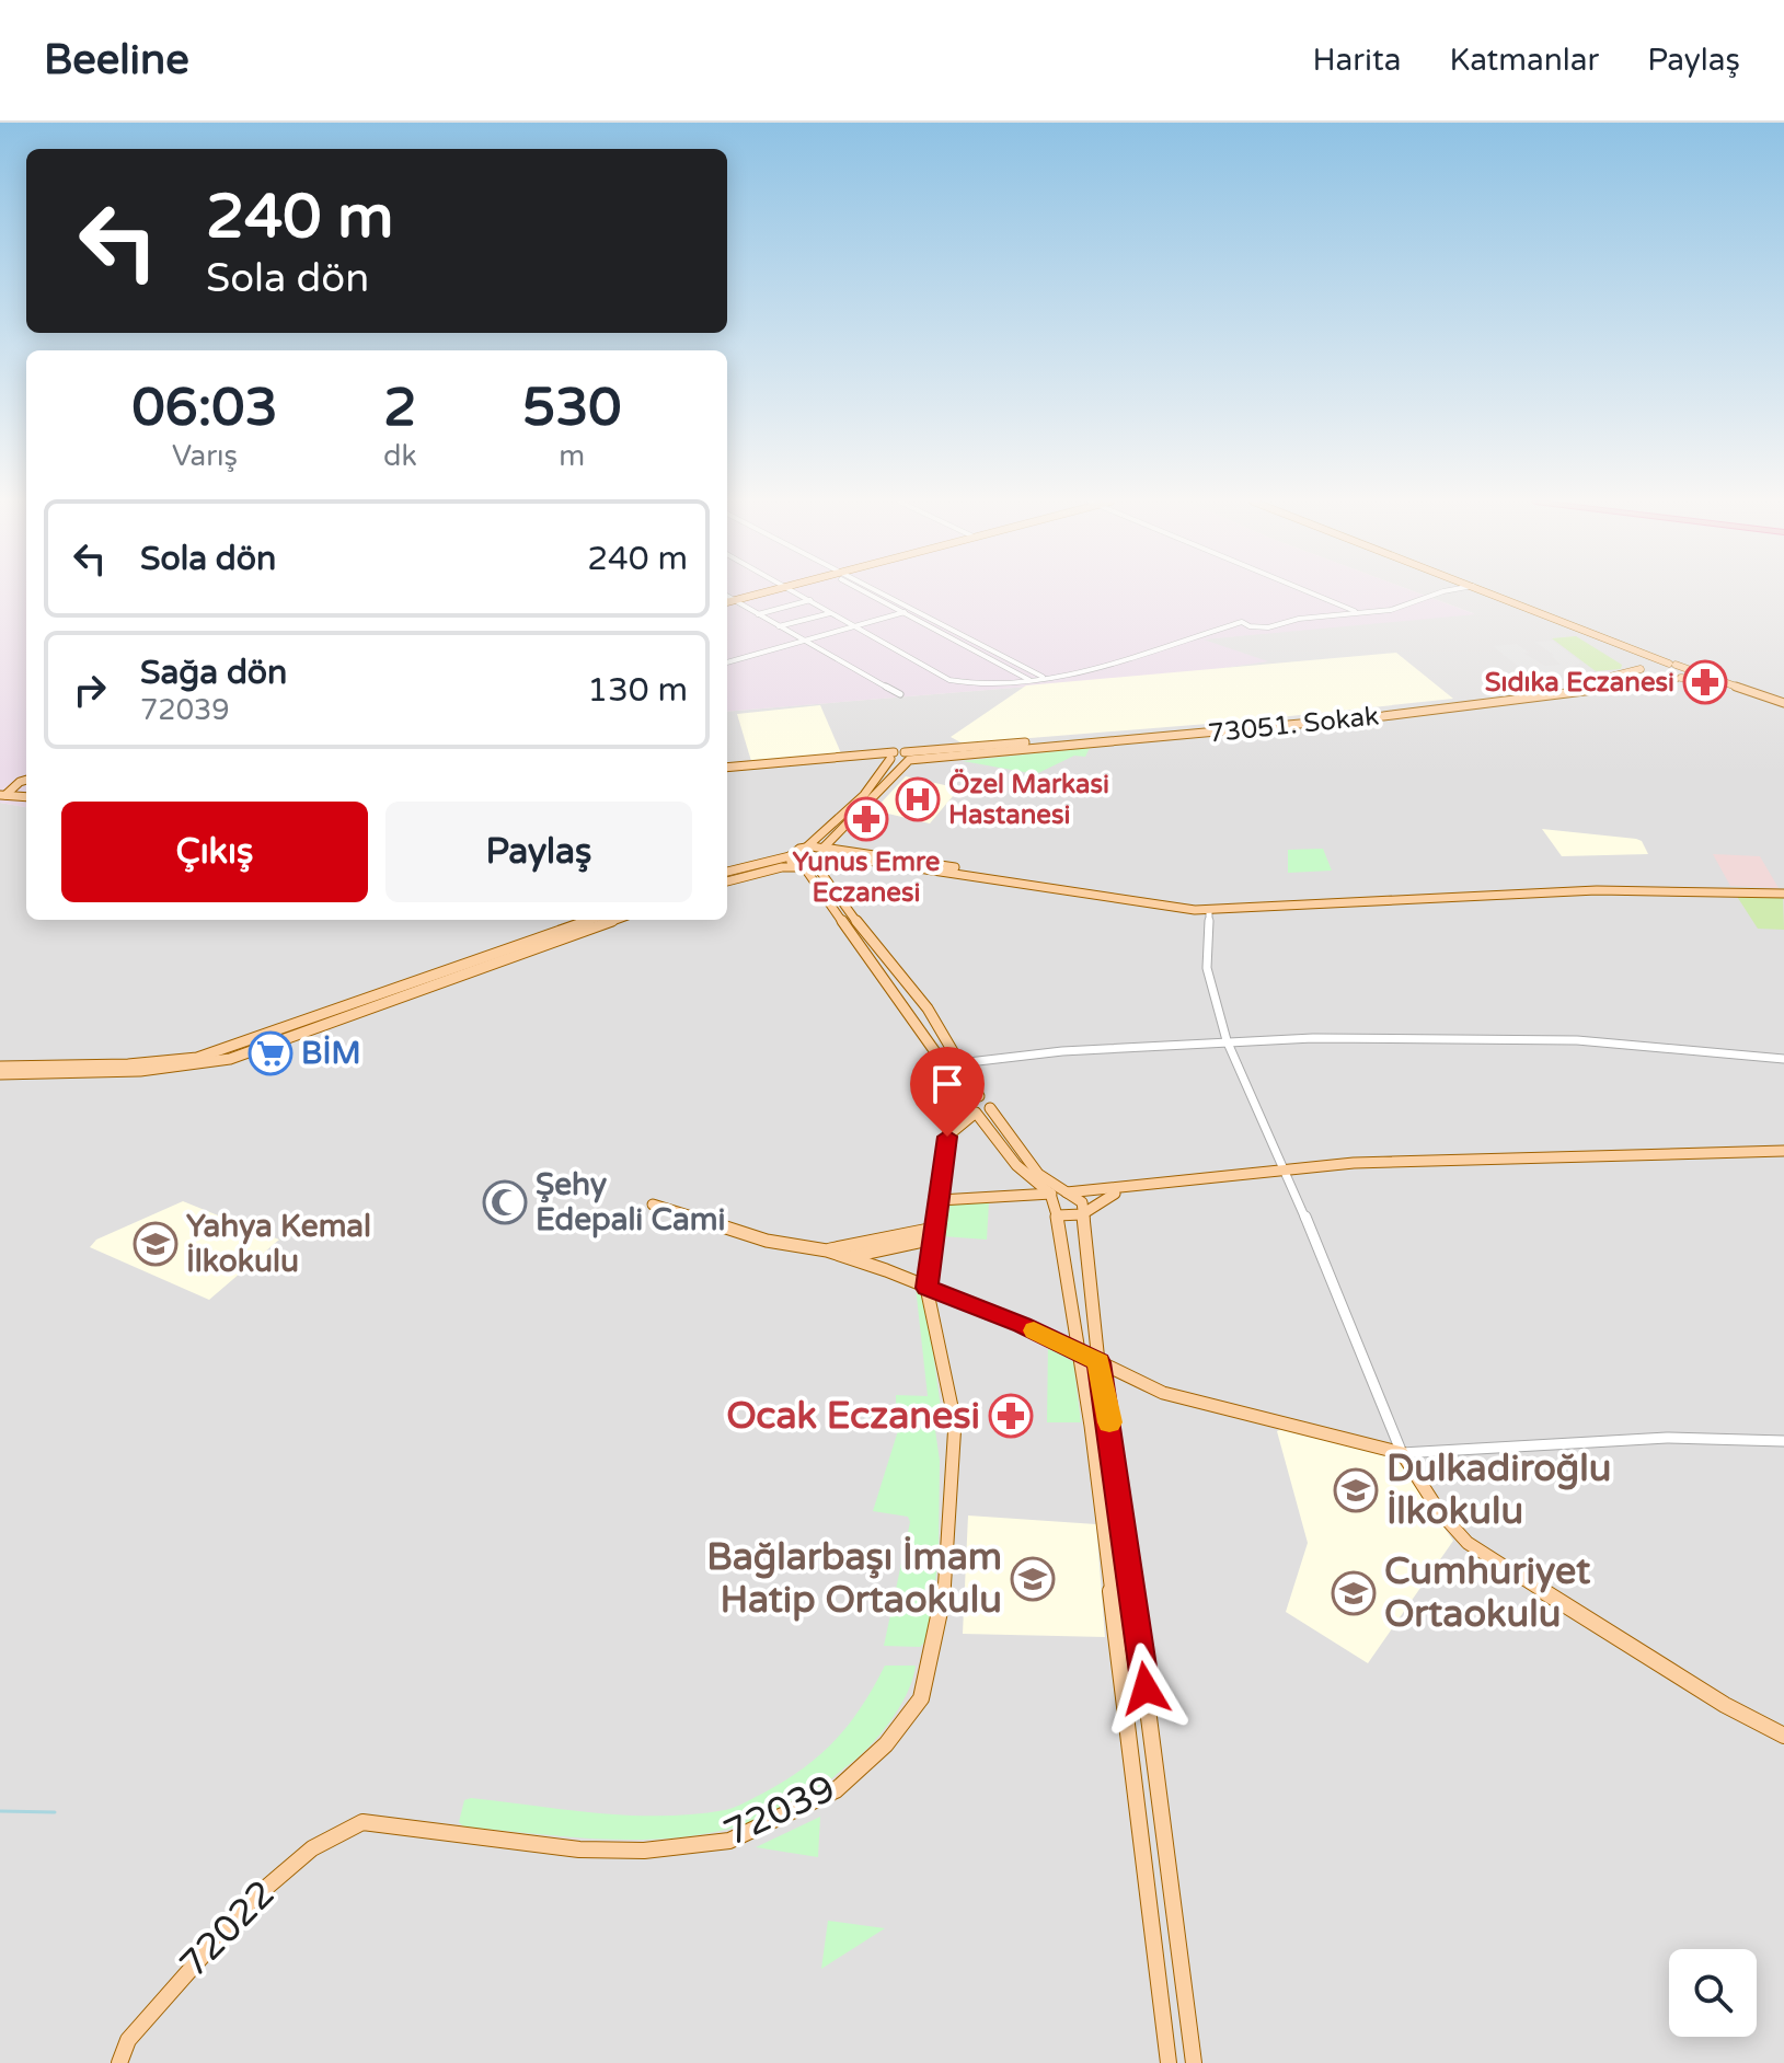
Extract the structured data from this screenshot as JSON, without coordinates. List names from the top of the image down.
{
  "streets": {
    "main road": ["73051. Sokak", "72039", "72022"]
  },
  "crossings": [
    ["72039", "72022"]
  ],
  "places": {
    "pharmacy": ["Sıdıka Eczanesi", "Yunus Emre Eczanesi", "Ocak Eczanesi"],
    "hospital": ["Özel Markasi Hastanesi"],
    "supermarket": ["BİM"],
    "mosque": ["Şehy Edepali Cami"],
    "school or university": [
      "Yahya Kemal İlkokulu",
      "Dulkadiroğlu İlkokulu",
      "Bağlarbaşı İmam Hatip Ortaokulu",
      "Cumhuriyet Ortaokulu"
    ]
  },
  "page": {
    "header": "Beeline",
    "nav": ["Harita", "Katmanlar", "Paylaş"],
    "turn": ["240 m", "Sola dön"],
    "eta": [
      "06:03",
      "Varış",
      "2",
      "dk",
      "530",
      "m"
    ],
    "list": [
      {
        "name": "Sola dön",
        "value": "240 m"
      },
      {
        "name": "Sağa dön",
        "note": "72039",
        "value": "130 m"
      }
    ],
    "buttons": ["Çıkış", "Paylaş"]
  }
}
